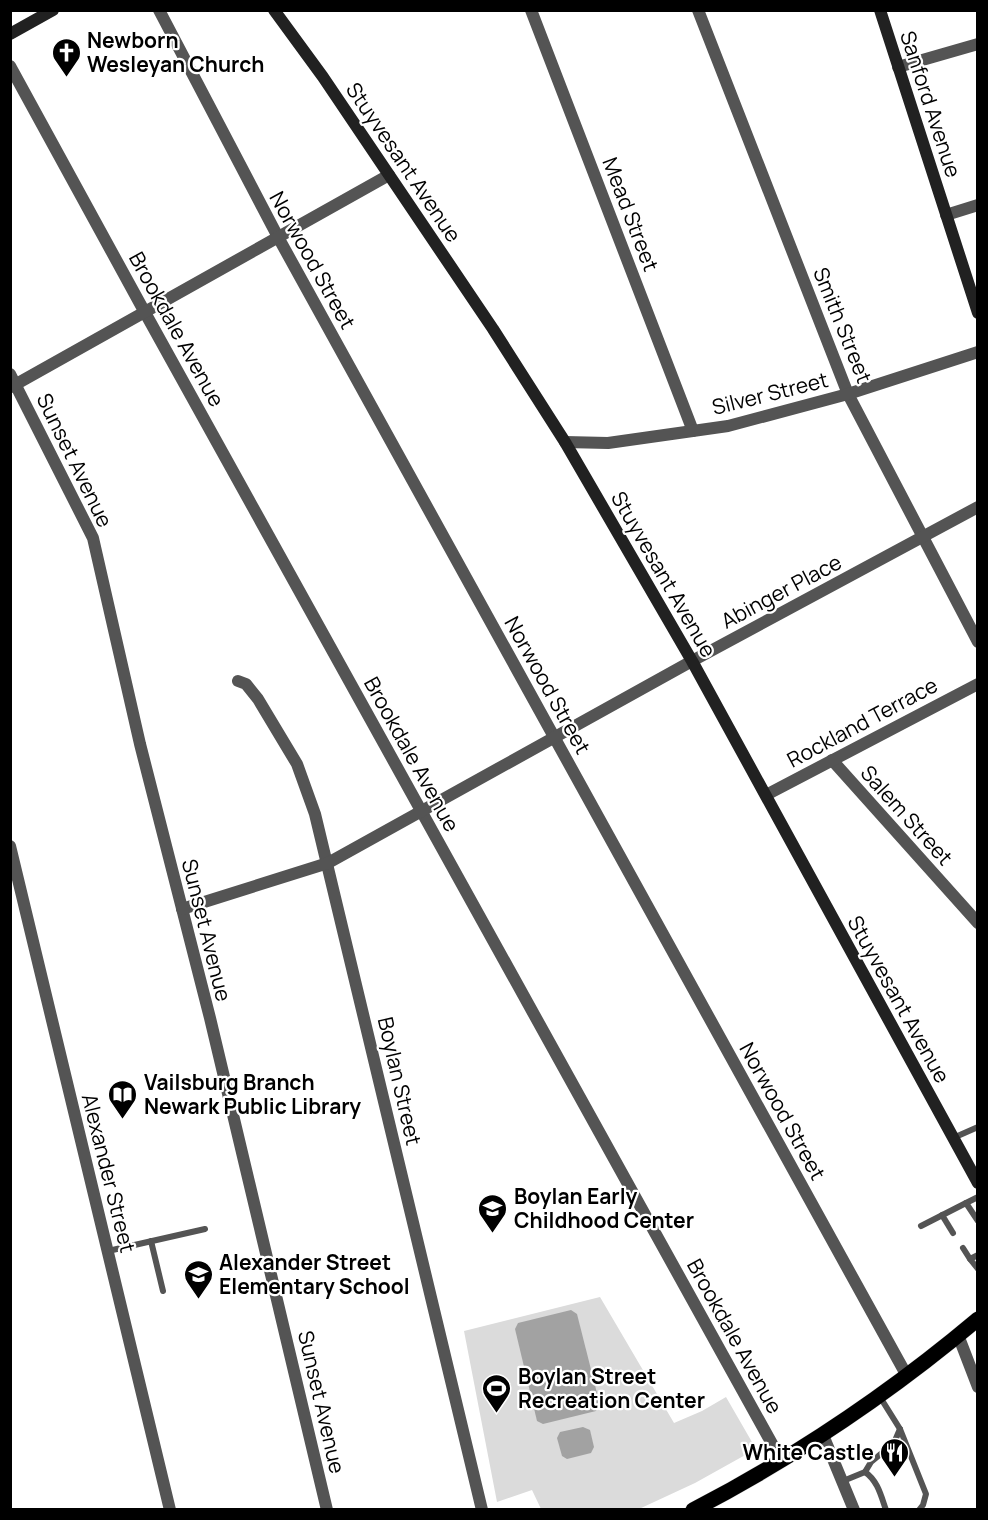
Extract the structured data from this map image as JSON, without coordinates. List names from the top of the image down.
{
  "streets": {
    "main road": ["Sanford Avenue", "Stuyvesant Avenue"],
    "street": [
      "Mead Street",
      "Norwood Street",
      "Smith Street",
      "Brookdale Avenue",
      "Silver Street",
      "Sunset Avenue",
      "Abinger Place",
      "Rockland Terrace",
      "Salem Street",
      "Boylan Street",
      "Alexander Street"
    ]
  },
  "crossings": [
    ["Stuyvesant Avenue", "Silver Street"],
    ["Stuyvesant Avenue", "Abinger Place"],
    ["Stuyvesant Avenue", "Rockland Terrace"],
    ["Mead Street", "Silver Street"],
    ["Norwood Street", "Abinger Place"],
    ["Smith Street", "Silver Street"],
    ["Smith Street", "Abinger Place"],
    ["Brookdale Avenue", "Abinger Place"],
    ["Sunset Avenue", "Abinger Place"],
    ["Abinger Place", "Boylan Street"],
    ["Rockland Terrace", "Salem Street"]
  ],
  "places": {
    "church": ["Newborn Wesleyan Church"],
    "library": ["Vailsburg Branch Newark Public Library"],
    "school or university": ["Boylan Early Childhood Center", "Alexander Street Elementary School"],
    "sports": ["Boylan Street Recreation Center"],
    "restaurant": ["White Castle"]
  }
}
